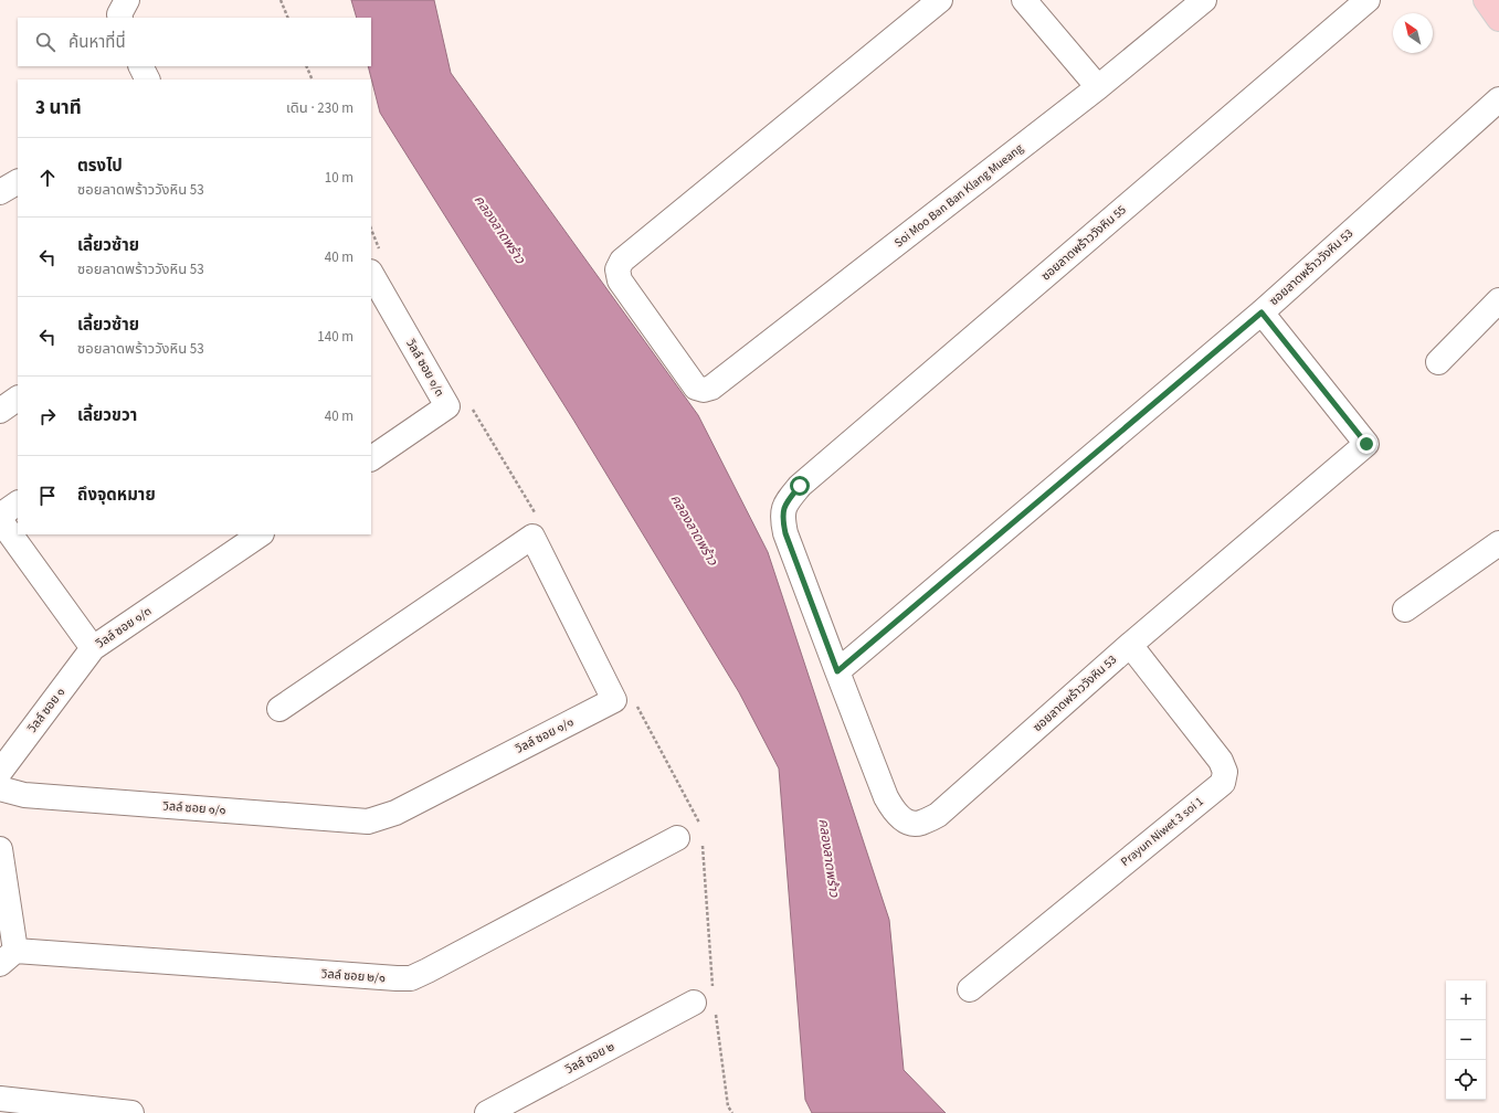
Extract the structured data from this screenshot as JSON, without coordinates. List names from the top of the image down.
{
  "streets": {
    "street": [
      "Soi Moo Ban Ban Klang Mueang",
      "ซอยลาดพร้าววังหิน 55",
      "ซอยลาดพร้าววังหิน 53",
      "วิลล์ ซอย ๑/๓",
      "วิลล์ ซอย ๑",
      "วิลล์ ซอย ๑/๑",
      "Prayun Niwet 3 soi 1",
      "วิลล์ ซอย ๒/๑",
      "วิลล์ ซอย ๒"
    ]
  },
  "crossings": [
    ["ซอยลาดพร้าววังหิน 55", "ซอยลาดพร้าววังหิน 53"],
    ["ซอยลาดพร้าววังหิน 53", "Prayun Niwet 3 soi 1"],
    ["วิลล์ ซอย ๑/๓", "วิลล์ ซอย ๑"]
  ],
  "water": ["คลองลาดพร้าว"],
  "north": "top left",
  "page": {
    "search": "ค้นหาที่นี่",
    "heading": ["3 นาที", "เดิน · 230 m"],
    "list": [
      ["ตรงไป", "ซอยลาดพร้าววังหิน 53", "10 m"],
      ["เลี้ยวซ้าย", "ซอยลาดพร้าววังหิน 53", "40 m"],
      ["เลี้ยวซ้าย", "ซอยลาดพร้าววังหิน 53", "140 m"],
      ["เลี้ยวขวา", "40 m"],
      "ถึงจุดหมาย"
    ],
    "map_buttons": ["+", "−"]
  }
}
